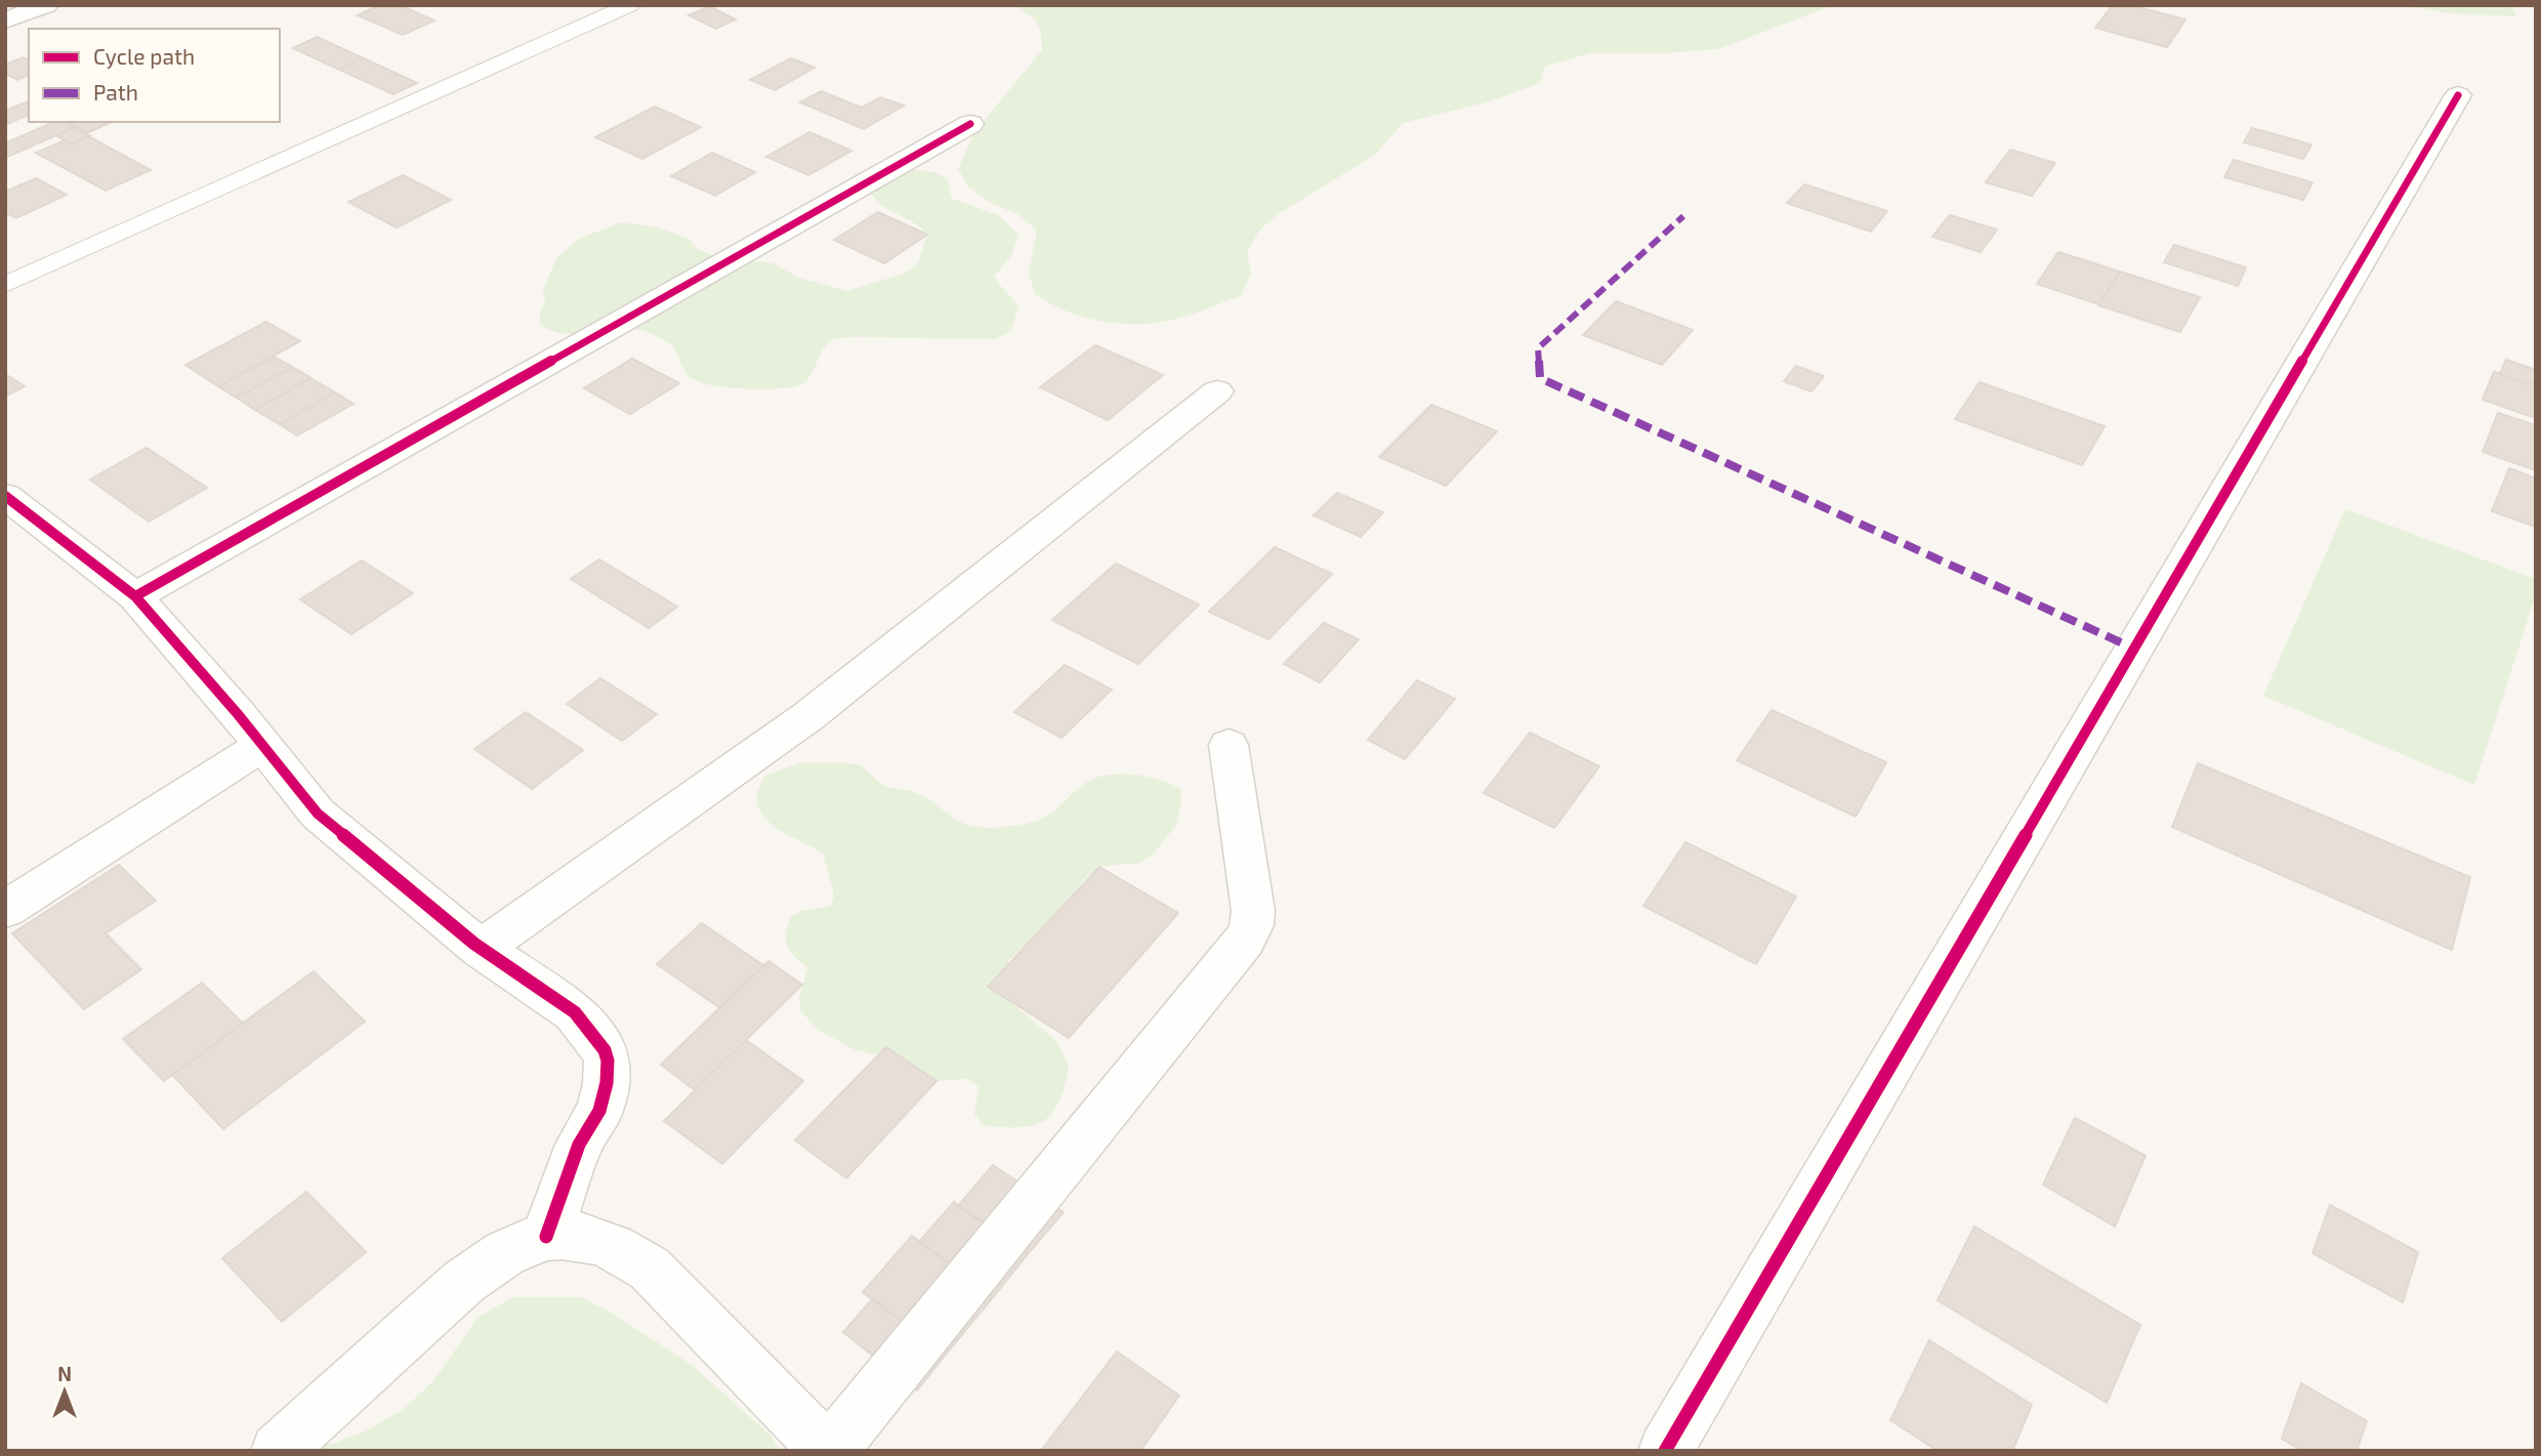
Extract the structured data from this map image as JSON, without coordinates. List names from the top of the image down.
{
  "legend": ["Cycle path", "Path"],
  "north": "top"
}
